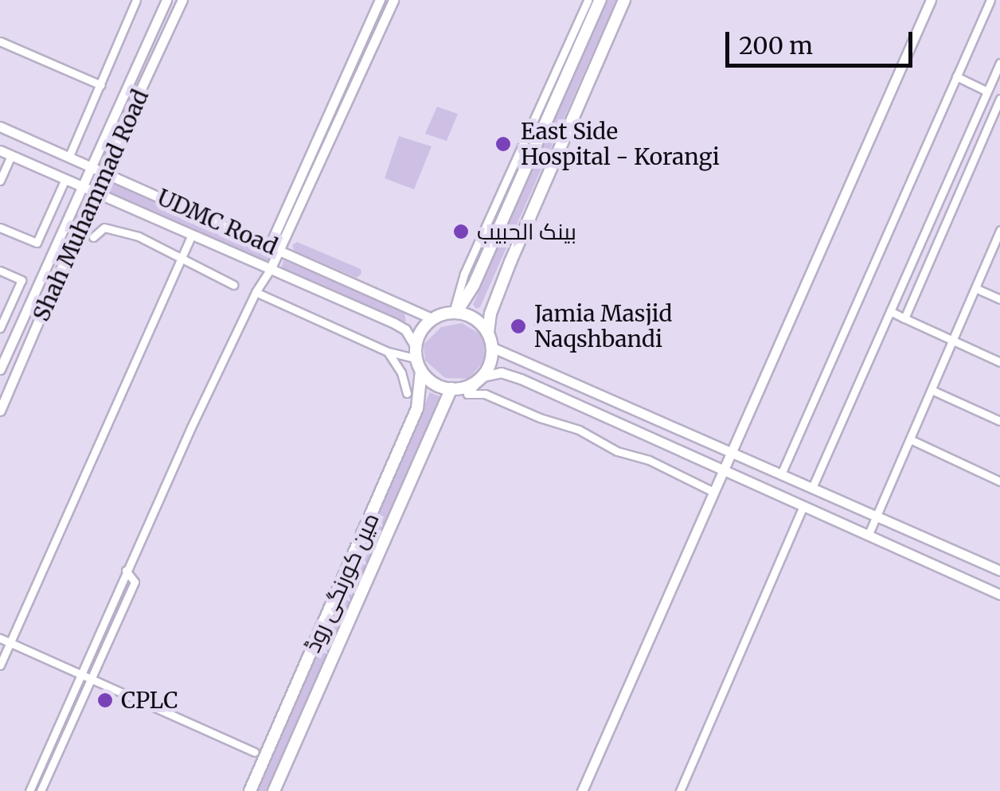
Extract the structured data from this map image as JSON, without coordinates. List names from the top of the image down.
{
  "streets": {
    "main road": ["Shah Muhammad Road", "UDMC Road", "مین کورنگی روڈ"]
  },
  "crossings": [
    ["Shah Muhammad Road", "UDMC Road"],
    ["UDMC Road", "مین کورنگی روڈ"]
  ],
  "places": [
    "East Side Hospital - Korangi",
    "بينک الحبيب",
    "Jamia Masjid Naqshbandi",
    "CPLC"
  ],
  "scale_bar": "200 m"
}
